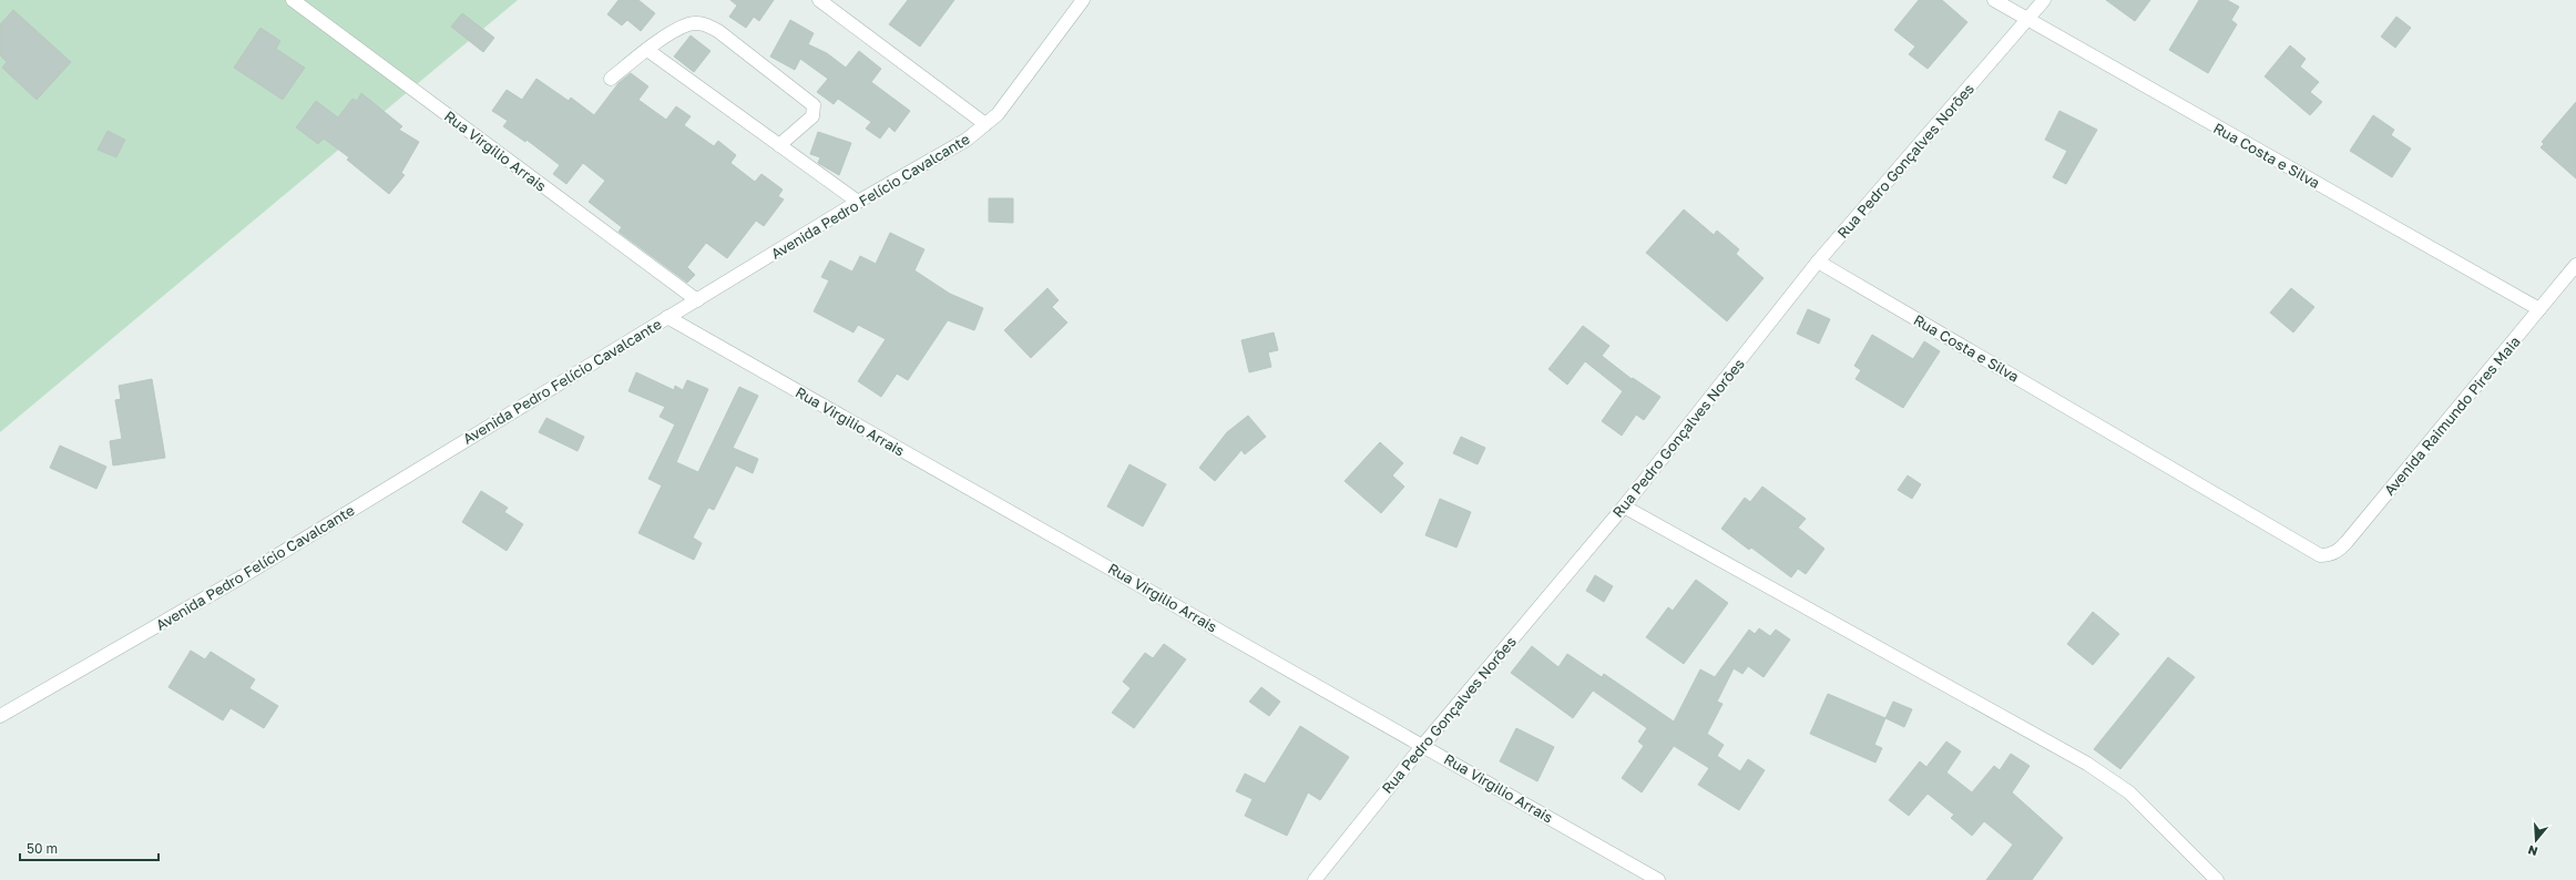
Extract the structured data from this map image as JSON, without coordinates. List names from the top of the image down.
{
  "streets": {
    "street": [
      "Rua Virgilio Arrais",
      "Rua Costa e Silva",
      "Rua Pedro Gonçalves Norões",
      "Avenida Pedro Felício Cavalcante",
      "Avenida Raimundo Pires Maia"
    ]
  },
  "crossings": [
    ["Rua Virgilio Arrais", "Rua Pedro Gonçalves Norões"],
    ["Rua Virgilio Arrais", "Avenida Pedro Felício Cavalcante"],
    ["Rua Costa e Silva", "Rua Pedro Gonçalves Norões"],
    ["Rua Costa e Silva", "Avenida Raimundo Pires Maia"]
  ],
  "scale_bar": "50 m",
  "north": "bottom"
}
